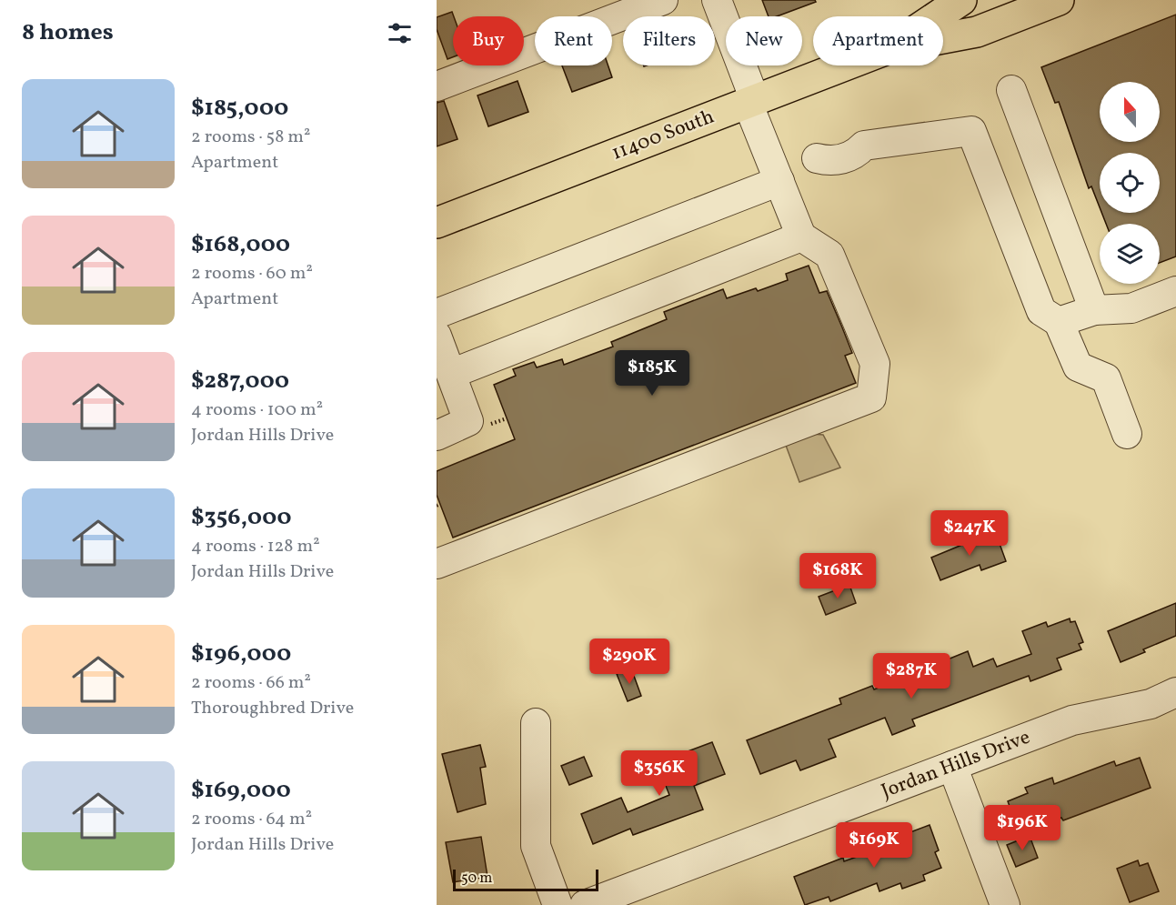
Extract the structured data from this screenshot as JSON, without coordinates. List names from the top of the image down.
{
  "streets": {
    "main road": ["11400 South"],
    "street": ["Jordan Hills Drive"]
  },
  "scale_bar": "50 m",
  "north": "top",
  "page": {
    "heading": "8 homes",
    "chip": [
      "Buy",
      "Rent",
      "Filters",
      "New",
      "Apartment"
    ],
    "list": [
      {
        "name": "$185,000",
        "note": "2 rooms · 58 m² · Apartment"
      },
      {
        "name": "$168,000",
        "note": "2 rooms · 60 m² · Apartment"
      },
      {
        "name": "$287,000",
        "note": "4 rooms · 100 m² · Jordan Hills Drive"
      },
      {
        "name": "$356,000",
        "note": "4 rooms · 128 m² · Jordan Hills Drive"
      },
      {
        "name": "$196,000",
        "note": "2 rooms · 66 m² · Thoroughbred Drive"
      },
      {
        "name": "$169,000",
        "note": "2 rooms · 64 m² · Jordan Hills Drive"
      }
    ],
    "price": [
      "$185K",
      "$247K",
      "$168K",
      "$290K",
      "$287K",
      "$356K",
      "$196K",
      "$169K"
    ],
    "scale": "50 m"
  }
}
